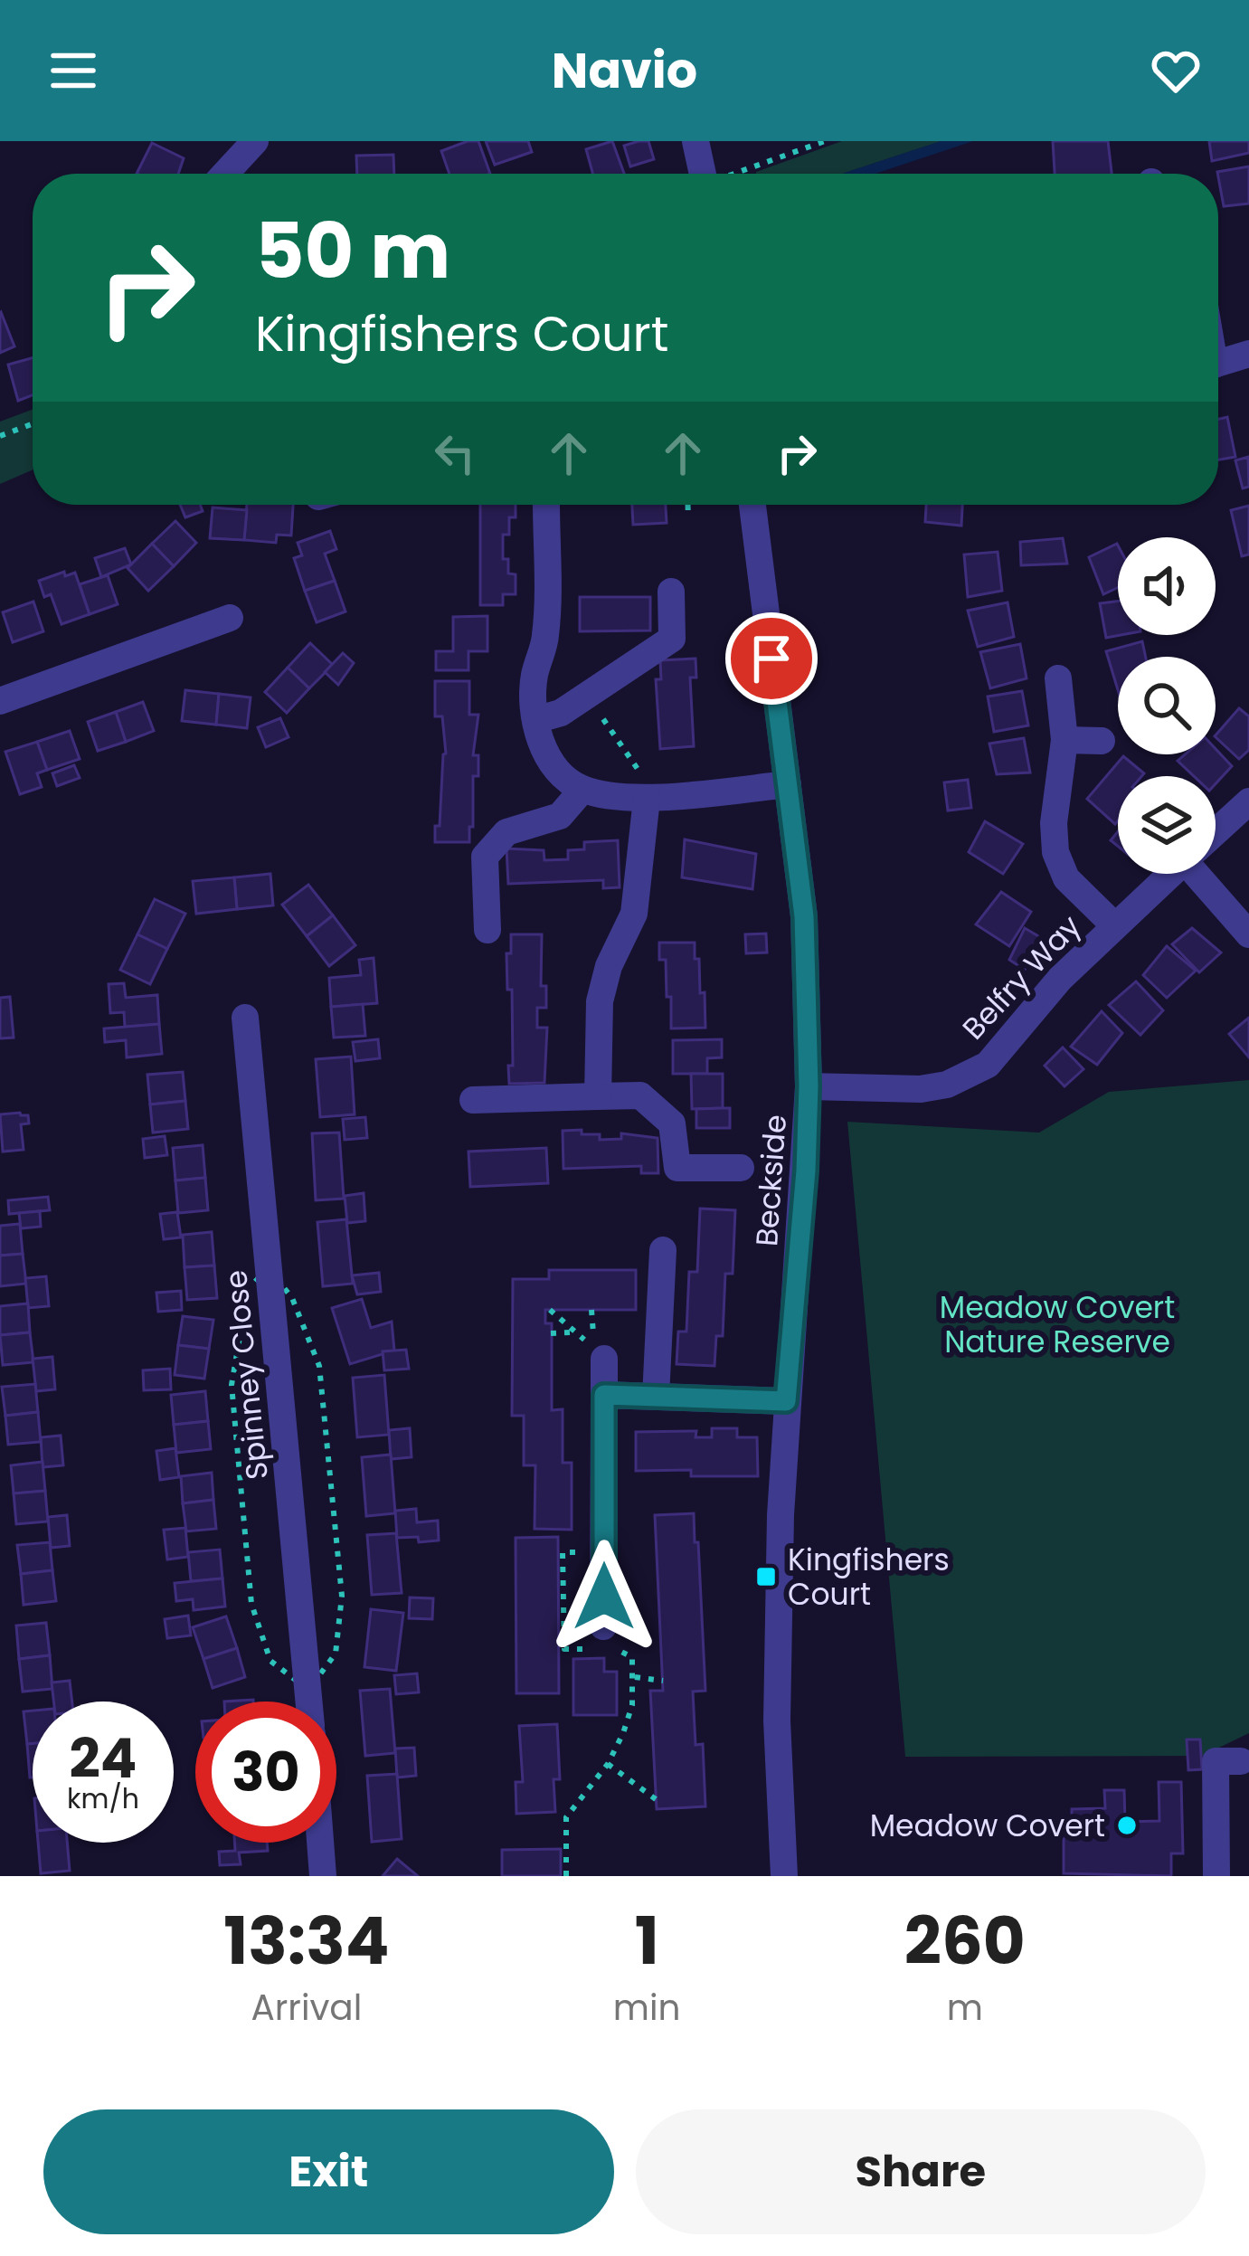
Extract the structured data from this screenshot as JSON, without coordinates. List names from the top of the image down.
{
  "streets": {
    "street": ["Belfry Way", "Beckside", "Spinney Close"]
  },
  "crossings": [
    ["Belfry Way", "Beckside"]
  ],
  "parks": ["Meadow Covert Nature Reserve"],
  "places": {
    "transit": ["Kingfishers Court"],
    "other": ["Meadow Covert"]
  },
  "page": {
    "header": "Navio",
    "turn": ["50 m", "Kingfishers Court"],
    "speed": "24 km/h",
    "limit": "30",
    "eta": [
      "13:34",
      "Arrival",
      "1",
      "min",
      "260",
      "m"
    ],
    "buttons": ["Exit", "Share"]
  }
}
